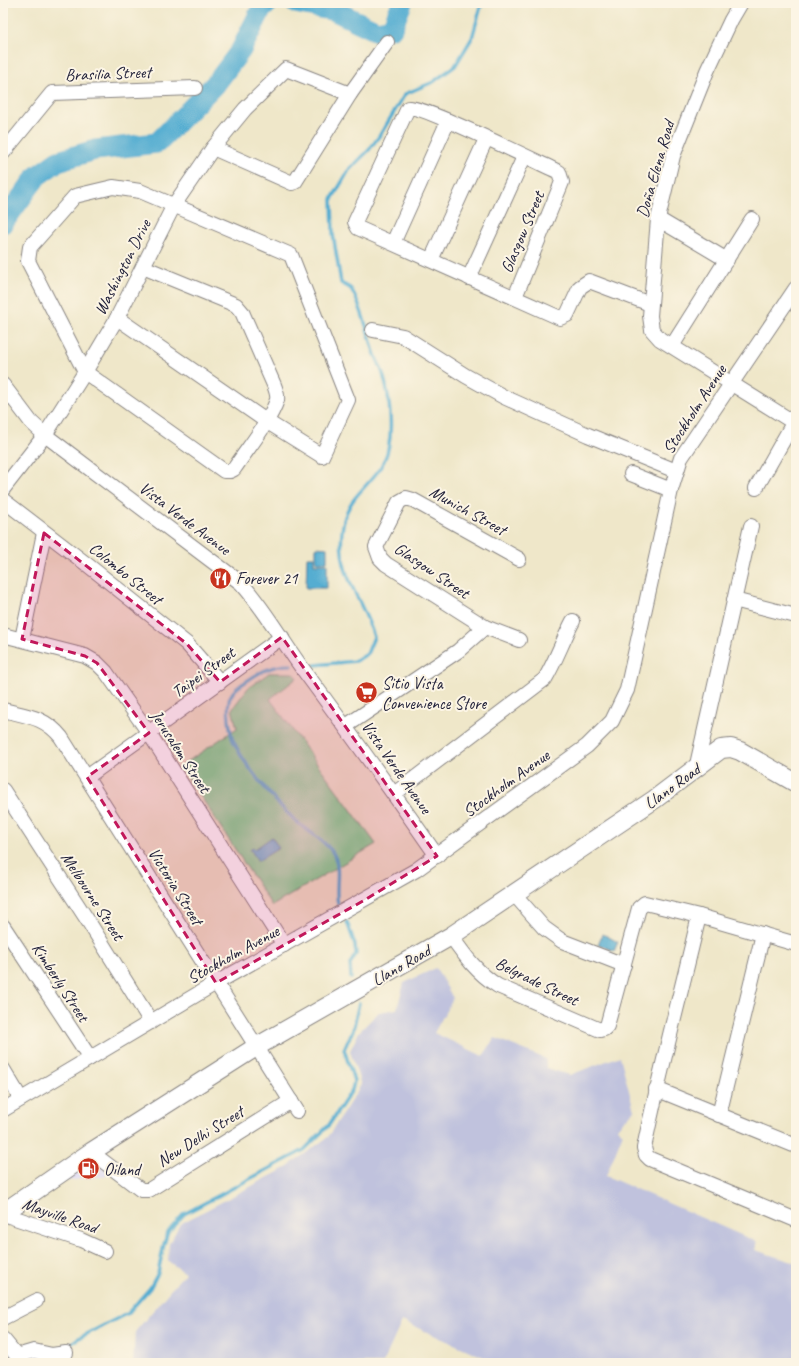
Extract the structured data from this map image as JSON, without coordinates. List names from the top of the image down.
{
  "streets": {
    "main road": ["Llano Road"],
    "street": [
      "Brasilia Street",
      "Doña Elena Road",
      "Glasgow Street",
      "Washington Drive",
      "Stockholm Avenue",
      "Munich Street",
      "Vista Verde Avenue",
      "Colombo Street",
      "Taipei Street",
      "Jerusalem Street",
      "Victoria Street",
      "Melbourne Street",
      "Belgrade Street",
      "Kimberly Street",
      "New Delhi Street",
      "Mayville Road"
    ]
  },
  "crossings": [
    ["Doña Elena Road", "Stockholm Avenue"],
    ["Glasgow Street", "Munich Street"],
    ["Washington Drive", "Vista Verde Avenue"],
    ["Stockholm Avenue", "Vista Verde Avenue"],
    ["Stockholm Avenue", "Jerusalem Street"],
    ["Stockholm Avenue", "Victoria Street"],
    ["Stockholm Avenue", "Melbourne Street"],
    ["Stockholm Avenue", "Kimberly Street"],
    ["Vista Verde Avenue", "Taipei Street"],
    ["Colombo Street", "Taipei Street"],
    ["Taipei Street", "Jerusalem Street"],
    ["Taipei Street", "Victoria Street"],
    ["Llano Road", "Victoria Street"],
    ["Llano Road", "Belgrade Street"],
    ["Llano Road", "New Delhi Street"],
    ["Llano Road", "Mayville Road"],
    ["Victoria Street", "New Delhi Street"]
  ],
  "places": {
    "restaurant": ["Forever 21"],
    "supermarket": ["Sitio Vista Convenience Store"],
    "fuel station": ["Oiland"]
  }
}
